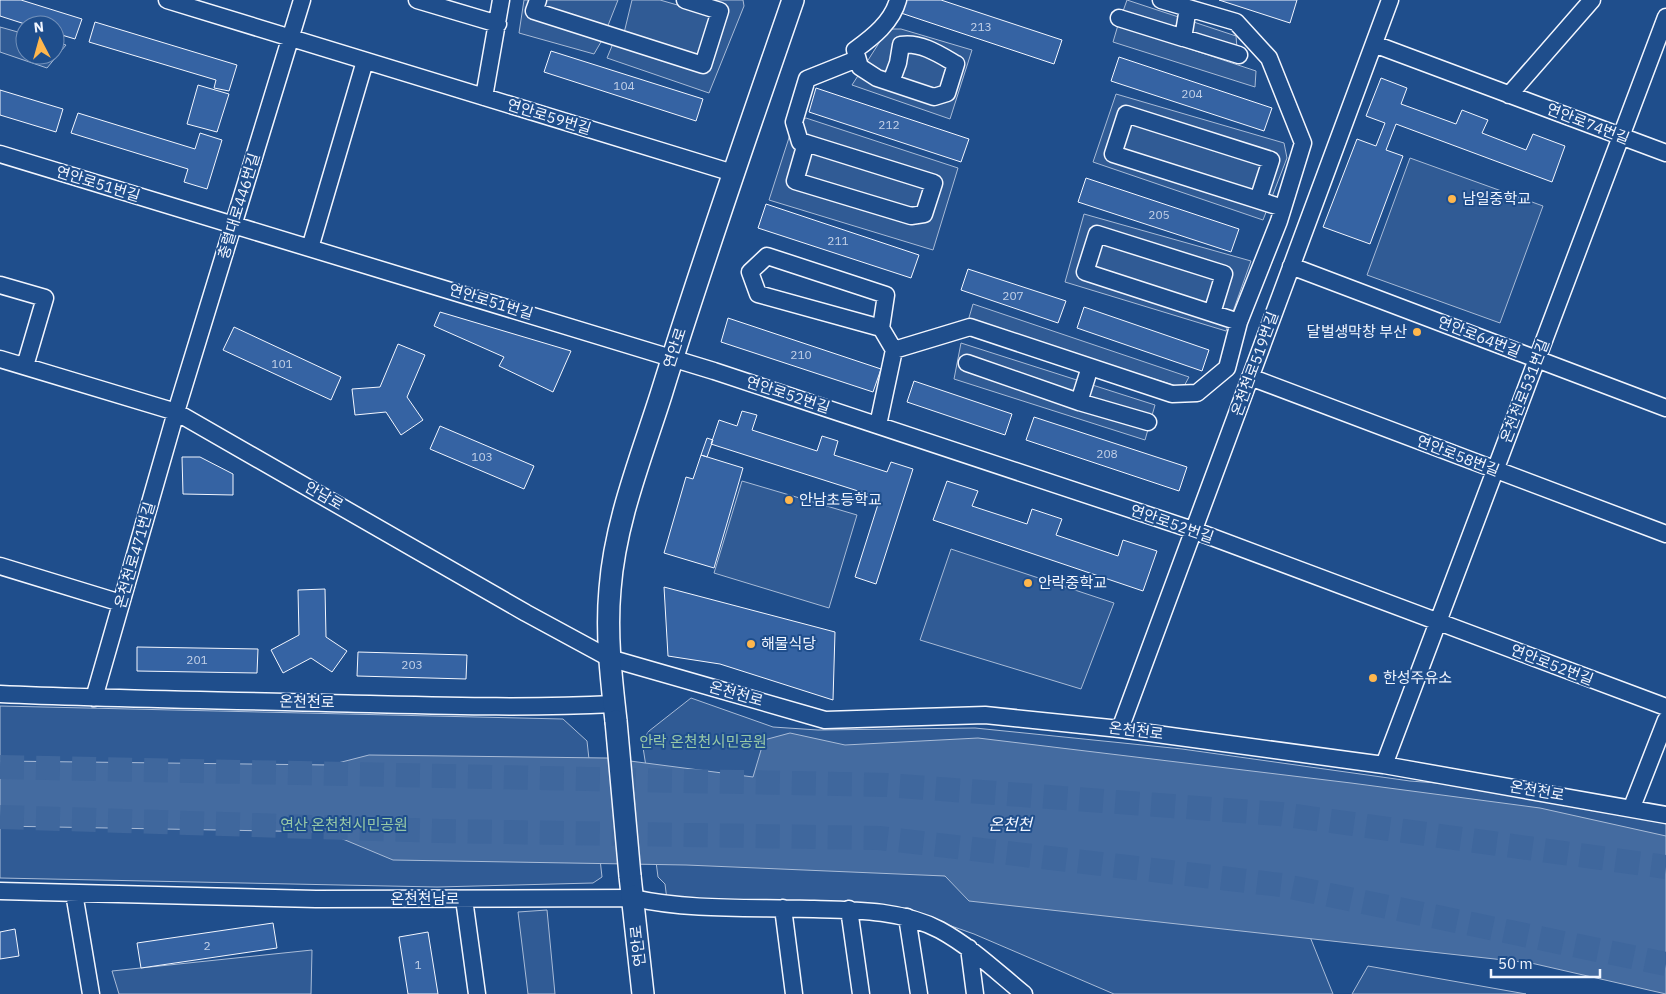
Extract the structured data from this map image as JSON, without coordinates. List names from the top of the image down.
{
  "streets": {
    "main road": ["연안로"],
    "street": [
      "연안로59번길",
      "연안로74번길",
      "연안로51번길",
      "충렬대로446번길",
      "연안로64번길",
      "온천천로519번길",
      "온천천로531번길",
      "연안로52번길",
      "연안로58번길",
      "안남로",
      "온천천로471번길",
      "온천천로",
      "온천천남로"
    ]
  },
  "crossings": [
    ["연안로59번길", "충렬대로446번길"],
    ["연안로59번길", "연안로"],
    ["연안로74번길", "온천천로519번길"],
    ["연안로74번길", "온천천로531번길"],
    ["연안로51번길", "충렬대로446번길"],
    ["연안로51번길", "연안로"],
    ["연안로51번길", "연안로52번길"],
    ["충렬대로446번길", "안남로"],
    ["충렬대로446번길", "온천천로471번길"],
    ["연안로64번길", "온천천로519번길"],
    ["연안로64번길", "온천천로531번길"],
    ["연안로", "연안로52번길"],
    ["연안로", "안남로"],
    ["연안로", "온천천로"],
    ["연안로", "온천천남로"],
    ["온천천로519번길", "연안로52번길"],
    ["온천천로519번길", "연안로58번길"],
    ["온천천로519번길", "온천천로"],
    ["온천천로531번길", "연안로52번길"],
    ["온천천로531번길", "연안로58번길"],
    ["온천천로531번길", "온천천로"],
    ["안남로", "온천천로471번길"],
    ["안남로", "온천천로"],
    ["온천천로471번길", "온천천로"]
  ],
  "water": ["온천천"],
  "parks": ["안락 온천천시민공원", "연산 온천천시민공원"],
  "places": [
    "남일중학교",
    "달벌생막창 부산",
    "안남초등학교",
    "안락중학교",
    "해물식당",
    "한성주유소"
  ],
  "house_numbers": [
    "213",
    "104",
    "204",
    "212",
    "205",
    "211",
    "207",
    "210",
    "101",
    "208",
    "103",
    "201",
    "203",
    "2",
    "1"
  ],
  "scale_bar": "50 m",
  "north": "top"
}
